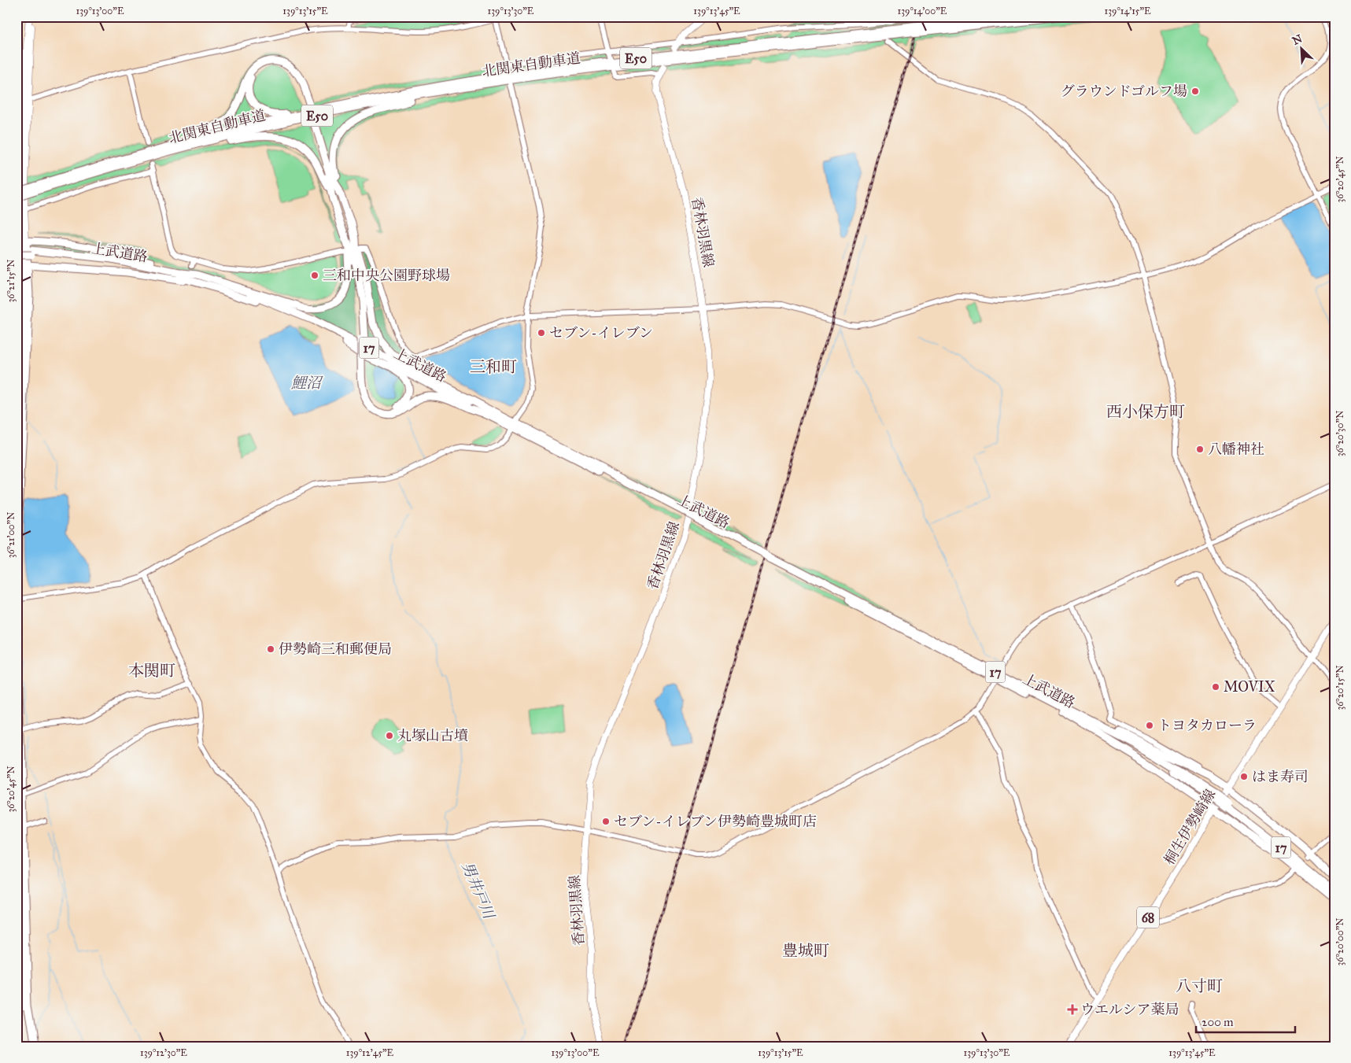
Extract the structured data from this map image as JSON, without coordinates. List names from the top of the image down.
{
  "streets": {
    "highway": [
      "E50",
      "北関東自動車道",
      "上武道路",
      "17"
    ],
    "main road": ["香林羽黒線", "桐生伊勢崎線", "68"]
  },
  "districts": [
    "三和町",
    "西小保方町",
    "本関町",
    "豊城町",
    "八寸町"
  ],
  "water": ["鯉沼", "男井戸川"],
  "places": {
    "other": [
      "グラウンドゴルフ場",
      "三和中央公園野球場",
      "セブン-イレブン",
      "八幡神社",
      "伊勢崎三和郵便局",
      "MOVIX",
      "トヨタカローラ",
      "丸塚山古墳",
      "はま寿司",
      "セブン-イレブン伊勢崎豊城町店"
    ],
    "health": ["ウエルシア薬局"]
  },
  "scale_bar": "200 m",
  "north": "top left",
  "coordinates": [
    "139°13'00\"E",
    "139°13'15\"E",
    "139°13'30\"E",
    "139°13'45\"E",
    "139°14'00\"E",
    "139°14'15\"E",
    "36°20'45\"N",
    "36°21'15\"N",
    "36°20'30\"N",
    "36°21'00\"N",
    "36°20'15\"N",
    "36°20'00\"N",
    "139°12'30\"E",
    "139°12'45\"E"
  ]
}
